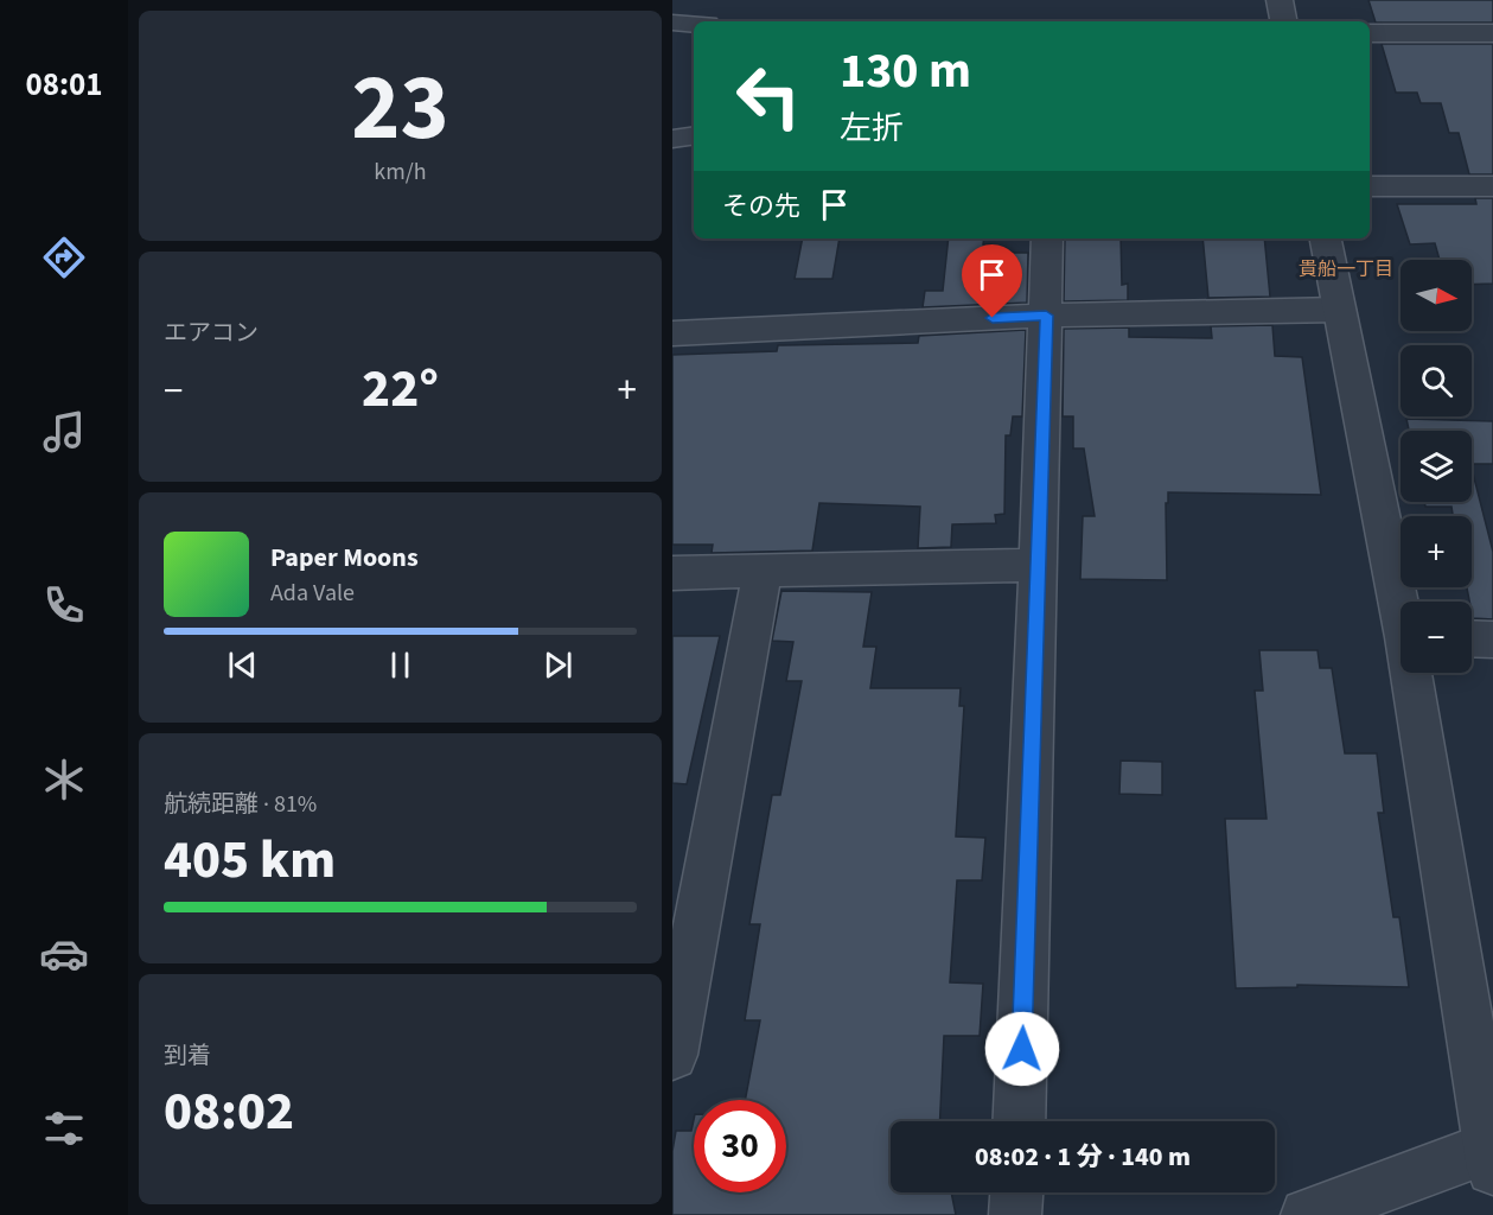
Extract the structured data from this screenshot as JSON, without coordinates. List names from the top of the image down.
{
  "districts": ["貴船一丁目"],
  "north": "right",
  "page": {
    "tabs": "08:01",
    "tile": [
      ["23", "km/h"],
      "エアコン",
      ["航続距離 · 81%", "405 km"],
      ["到着", "08:02"]
    ],
    "turn": ["130 m", "左折"],
    "then": "その先",
    "map_buttons": ["+", "−"],
    "heat": ["−", "22°", "+"],
    "song": ["Paper Moons", "Ada Vale"],
    "limit": "30",
    "trip": "08:02 · 1 分 · 140 m"
  }
}
